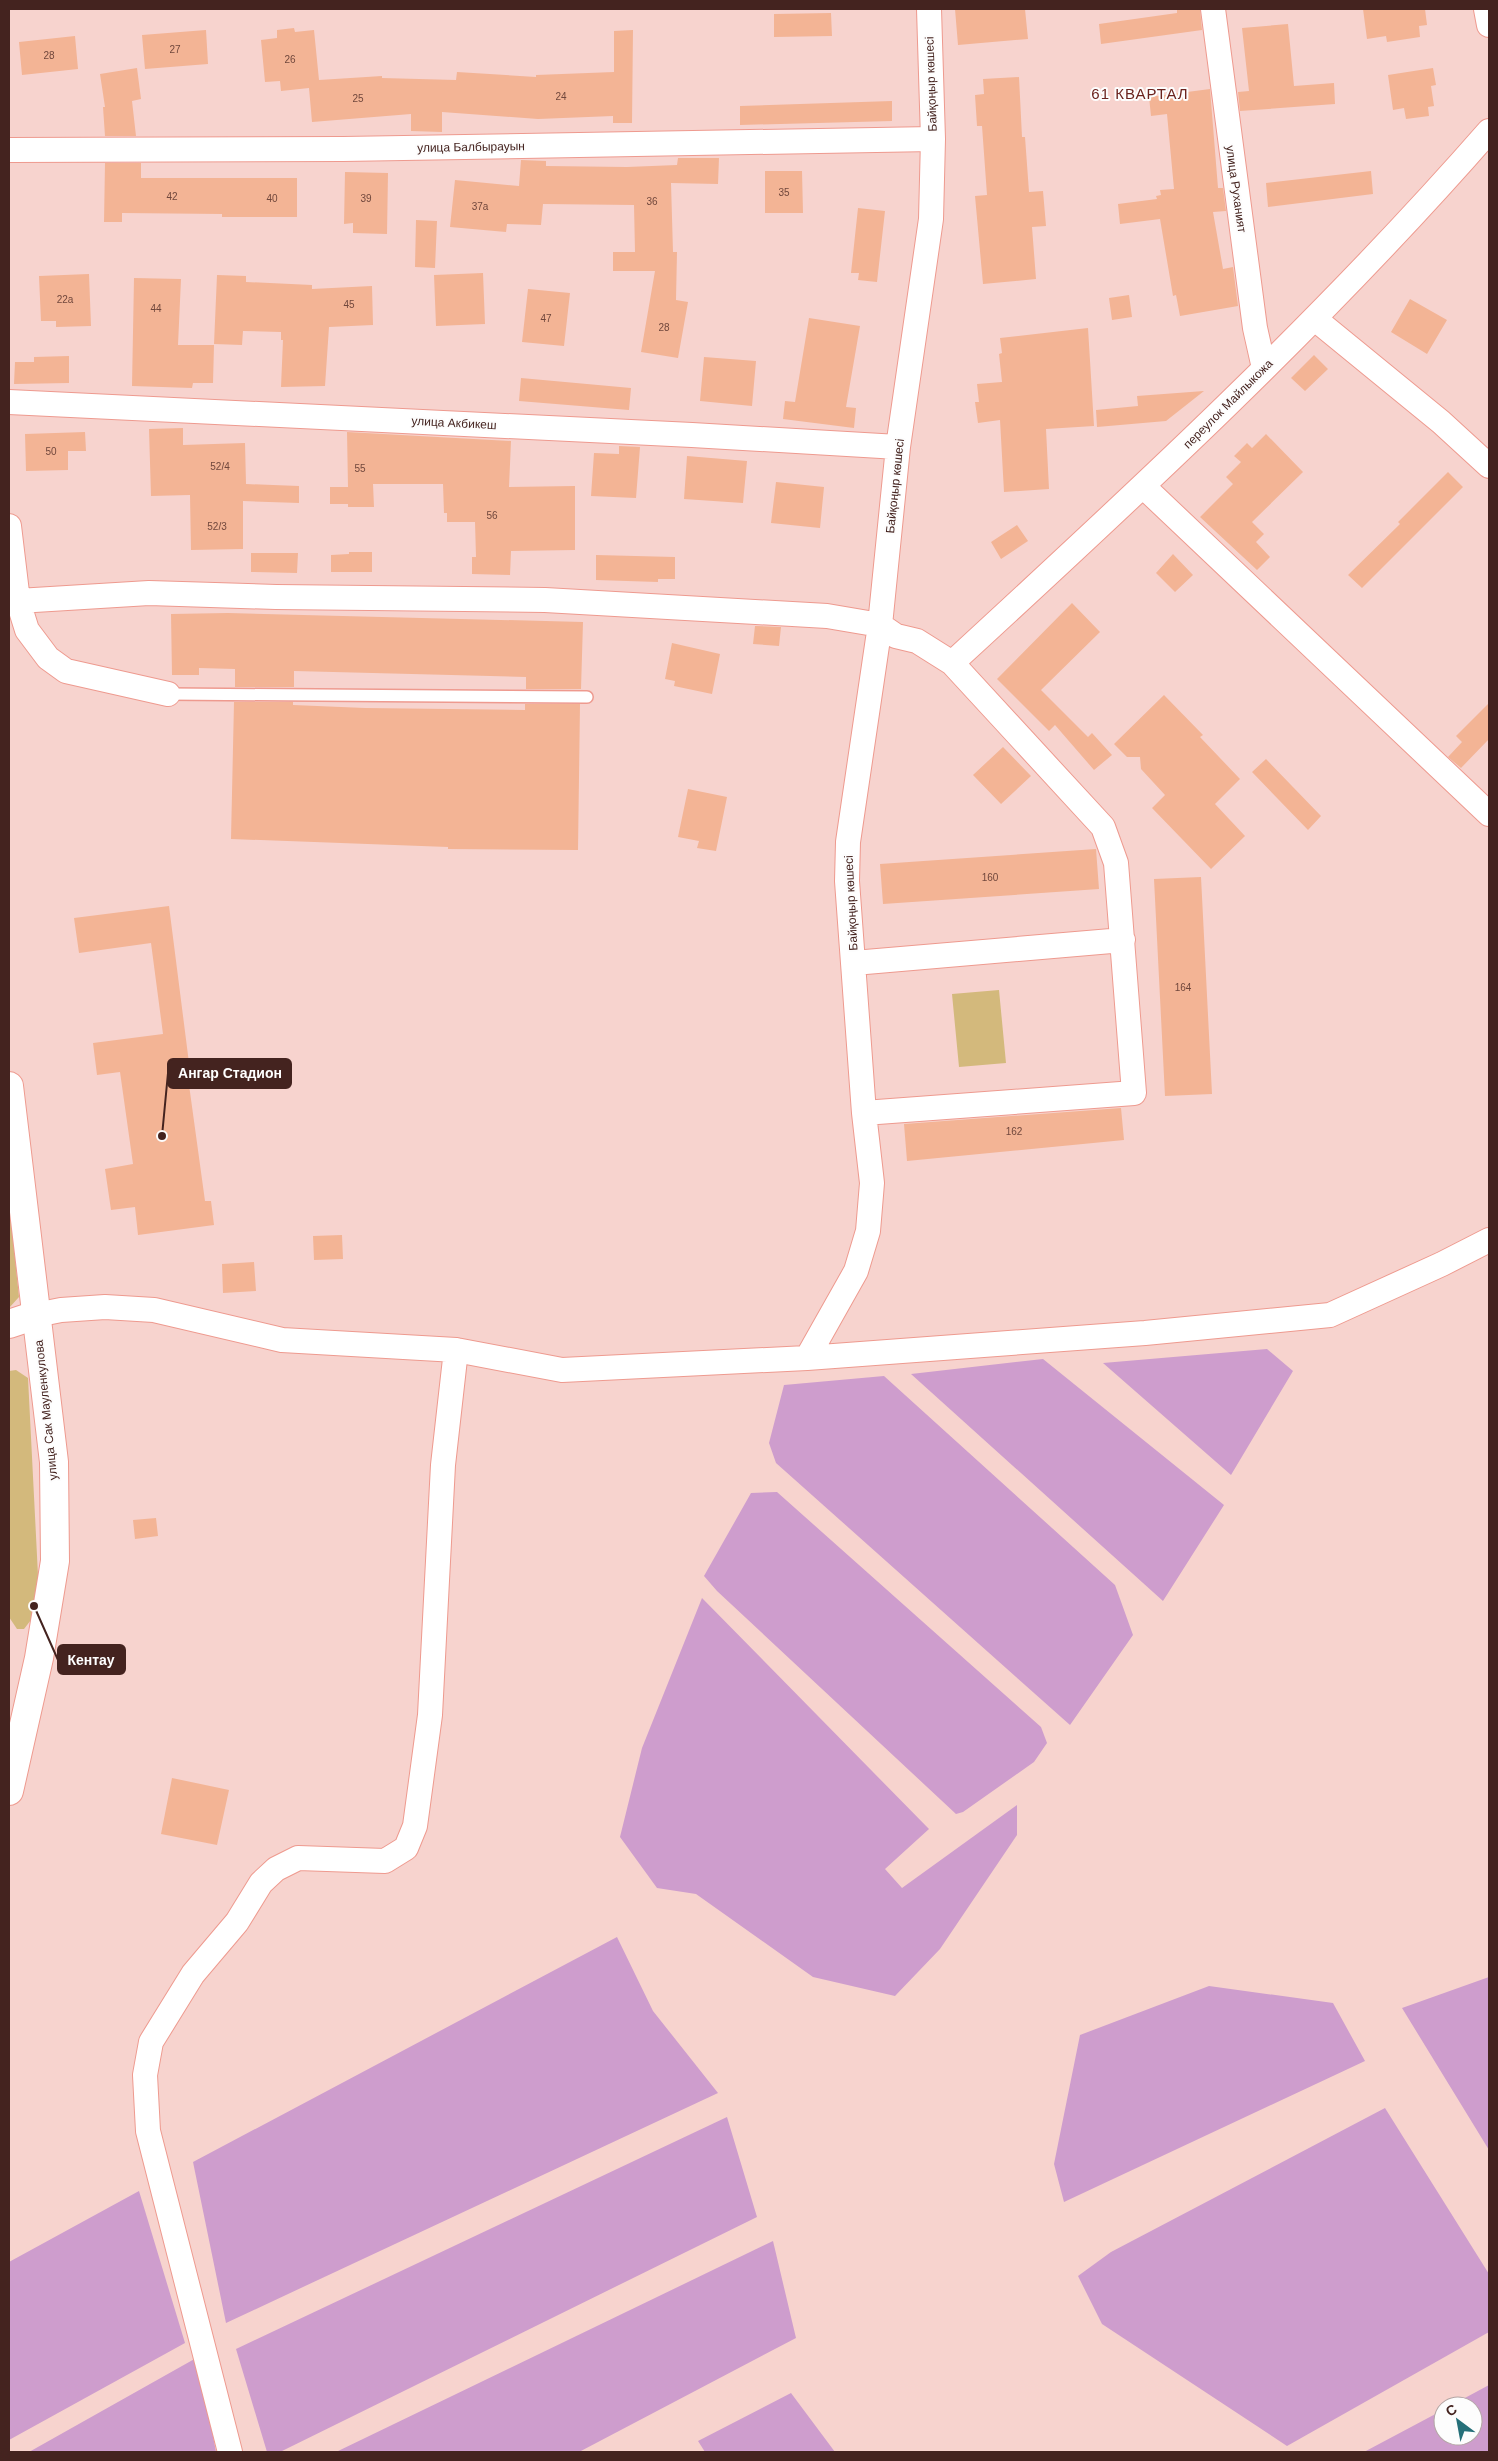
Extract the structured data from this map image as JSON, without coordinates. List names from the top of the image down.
{
  "streets": {
    "main road": ["улица Сак Мауленкулова"],
    "street": [
      "Байқоңыр көшесі",
      "улица Балбырауын",
      "улица Руханият",
      "переулок Майлыкожа",
      "улица Акбикеш"
    ]
  },
  "crossings": [
    ["Байқоңыр көшесі", "улица Балбырауын"],
    ["Байқоңыр көшесі", "улица Акбикеш"],
    ["улица Руханият", "переулок Майлыкожа"]
  ],
  "districts": ["61 КВАРТАЛ"],
  "places": ["Ангар Стадион", "Кентау"],
  "house_numbers": [
    "27",
    "28",
    "26",
    "24",
    "25",
    "35",
    "42",
    "40",
    "39",
    "36",
    "37а",
    "22а",
    "45",
    "44",
    "47",
    "28",
    "50",
    "52/4",
    "55",
    "56",
    "52/3",
    "160",
    "164",
    "162"
  ],
  "north": "top left"
}
